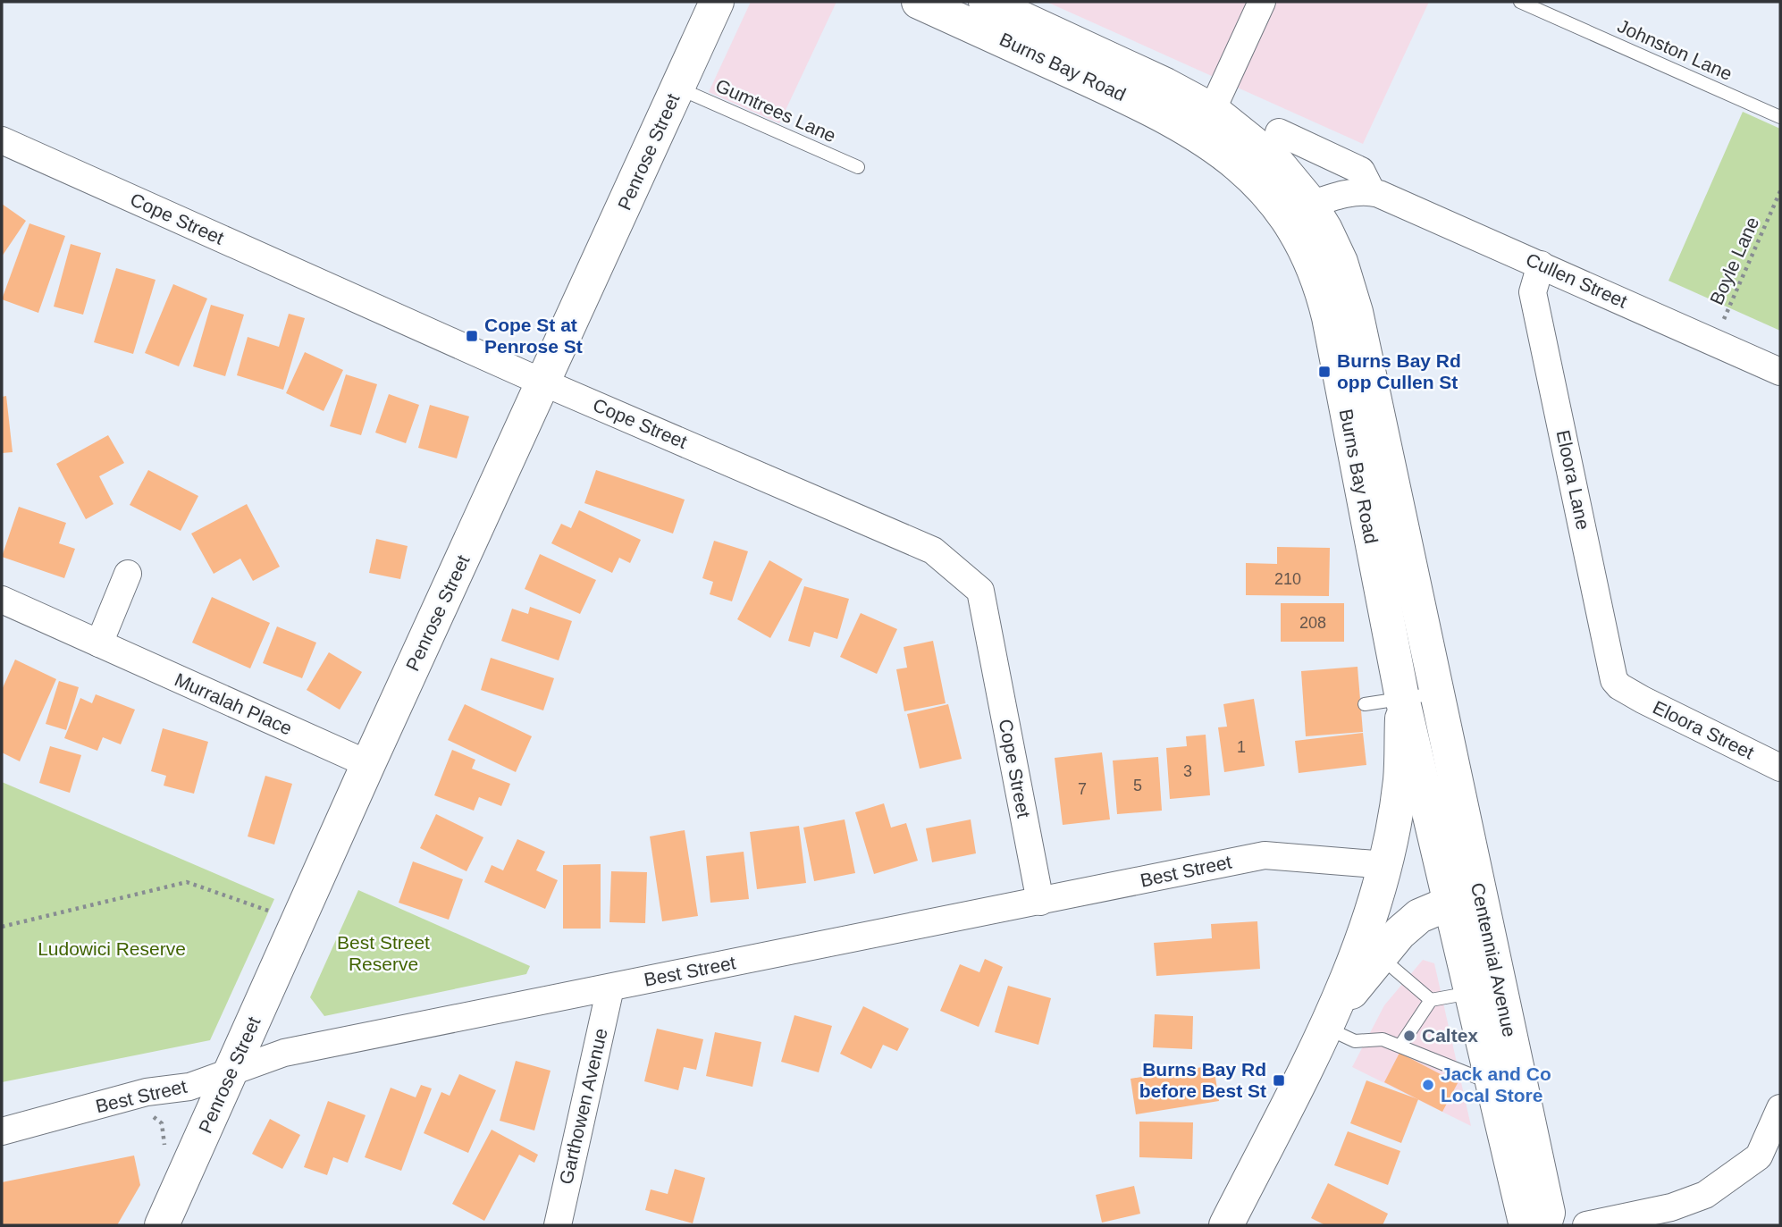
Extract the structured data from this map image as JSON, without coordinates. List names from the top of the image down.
{
  "streets": {
    "main road": ["Burns Bay Road", "Penrose Street", "Centennial Avenue"],
    "street": [
      "Cope Street",
      "Cullen Street",
      "Eloora Lane",
      "Murralah Place",
      "Eloora Street",
      "Best Street",
      "Garthowen Avenue"
    ],
    "lane": ["Johnston Lane", "Gumtrees Lane"],
    "path": ["Boyle Lane"]
  },
  "crossings": [
    ["Burns Bay Road", "Best Street"],
    ["Burns Bay Road", "Centennial Avenue"],
    ["Gumtrees Lane", "Penrose Street"],
    ["Penrose Street", "Cope Street"],
    ["Penrose Street", "Murralah Place"],
    ["Penrose Street", "Best Street"],
    ["Cope Street", "Best Street"],
    ["Boyle Lane", "Cullen Street"],
    ["Cullen Street", "Eloora Lane"],
    ["Eloora Lane", "Eloora Street"],
    ["Best Street", "Garthowen Avenue"]
  ],
  "parks": ["Best Street Reserve", "Ludowici Reserve"],
  "places": {
    "transit": ["Cope St at Penrose St", "Burns Bay Rd opp Cullen St", "Burns Bay Rd before Best St"],
    "other": ["Caltex", "Jack and Co Local Store"]
  },
  "house_numbers": [
    "210",
    "208",
    "1",
    "3",
    "5",
    "7"
  ]
}
